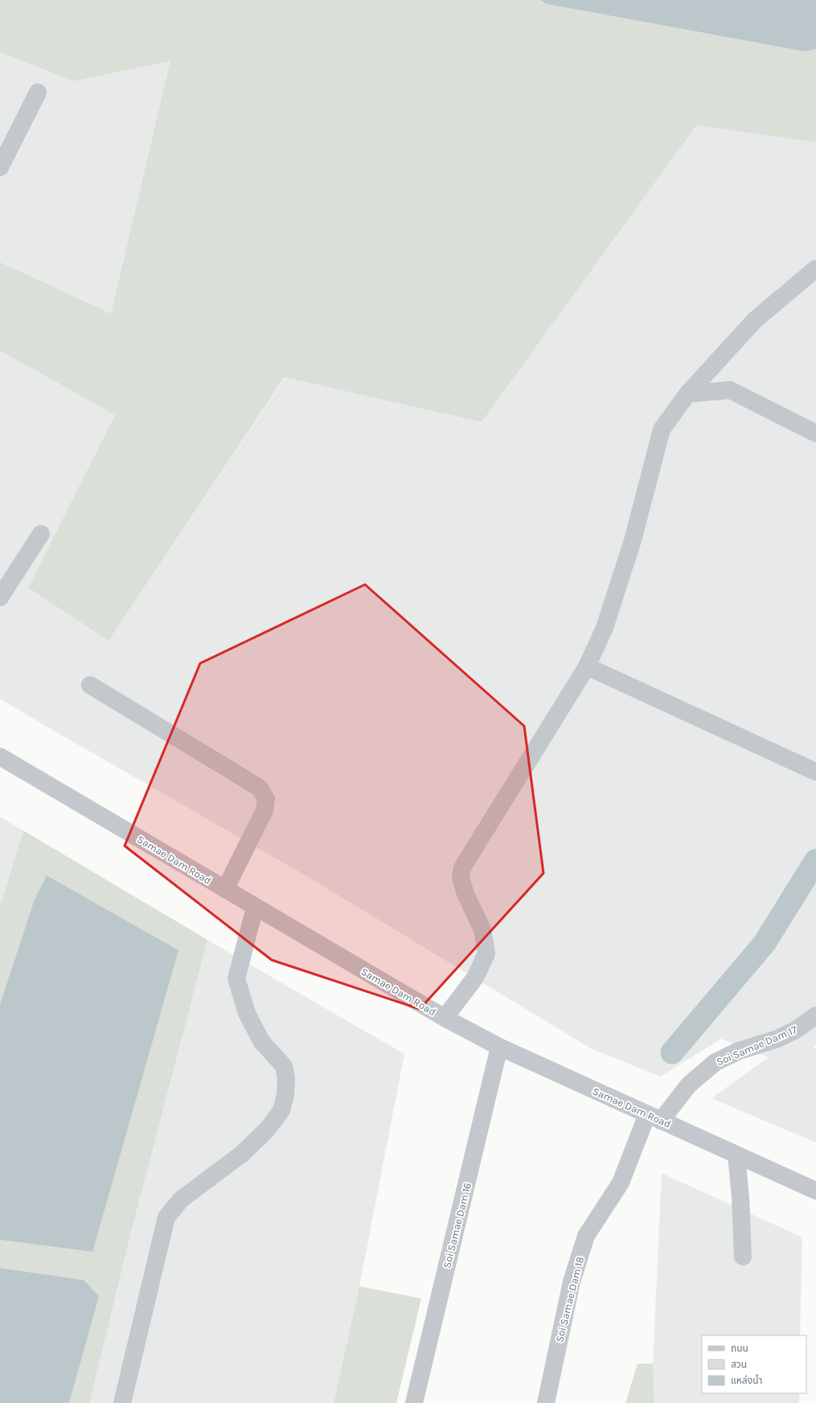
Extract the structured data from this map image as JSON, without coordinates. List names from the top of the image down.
{
  "streets": {
    "street": [
      "Samae Dam Road",
      "Soi Samae Dam 17",
      "Soi Samae Dam 16",
      "Soi Samae Dam 18"
    ]
  },
  "crossings": [
    ["Samae Dam Road", "Soi Samae Dam 17"],
    ["Samae Dam Road", "Soi Samae Dam 16"],
    ["Samae Dam Road", "Soi Samae Dam 18"],
    ["Soi Samae Dam 17", "Soi Samae Dam 18"]
  ],
  "legend": ["ถนน", "สวน", "แหล่งน้ำ"]
}
